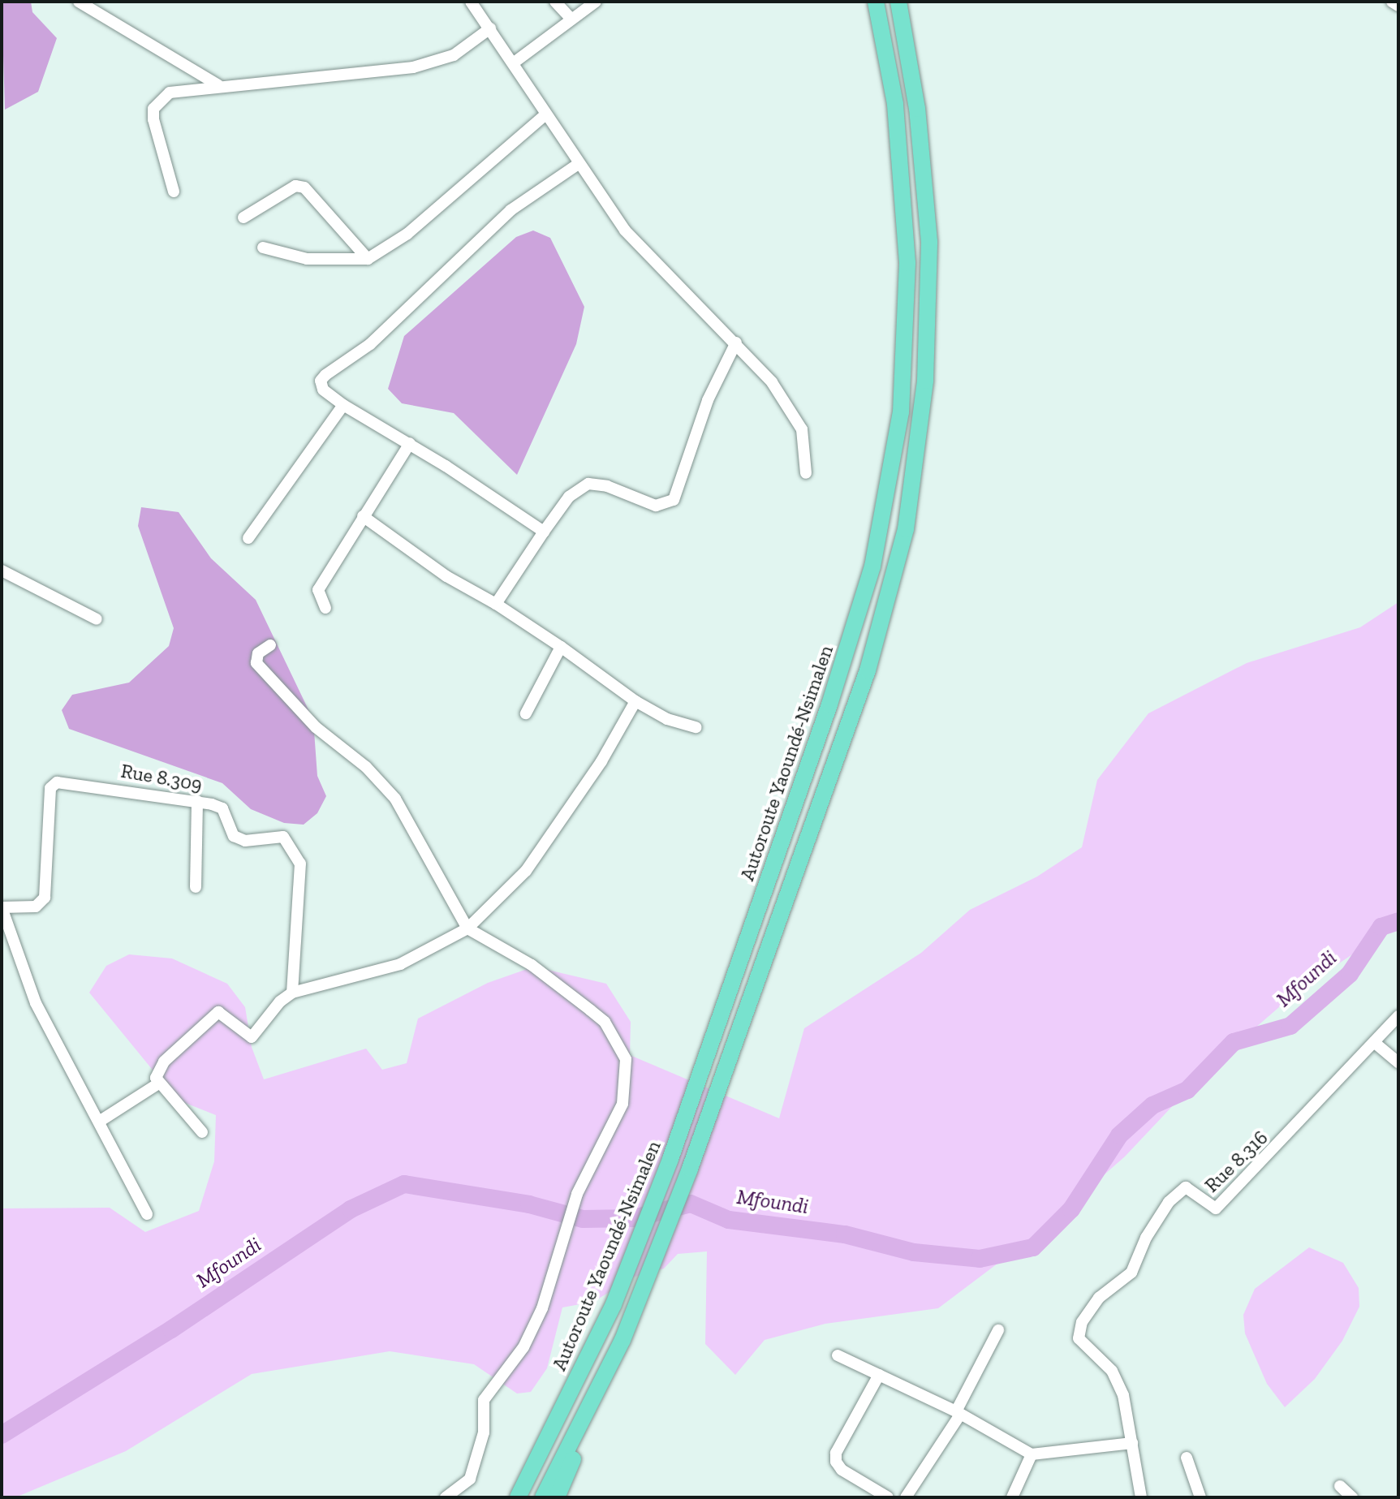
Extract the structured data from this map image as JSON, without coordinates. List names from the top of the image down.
{
  "streets": {
    "highway": ["Autoroute Yaoundé-Nsimalen"],
    "street": ["Rue 8.309", "Rue 8.316"]
  },
  "water": ["Mfoundi"]
}
